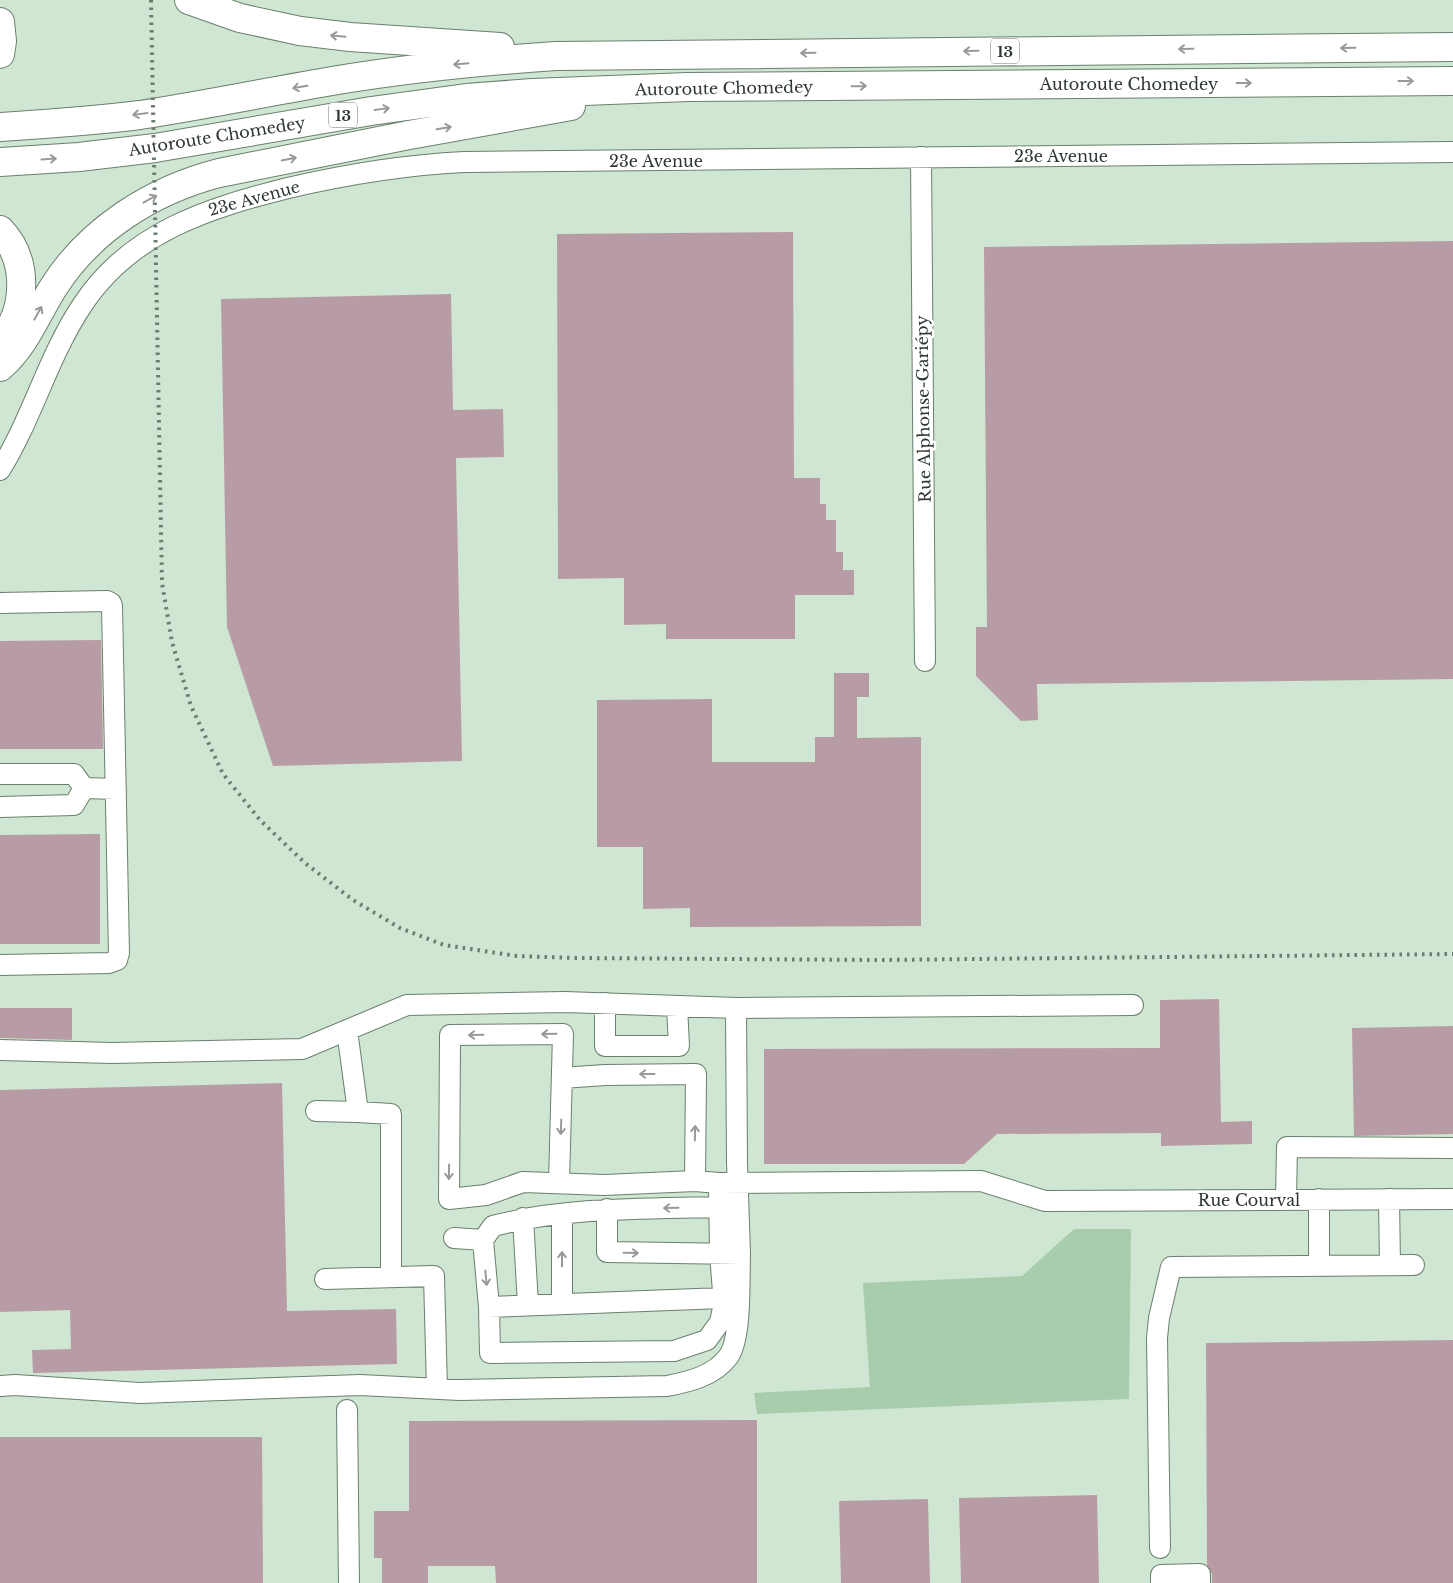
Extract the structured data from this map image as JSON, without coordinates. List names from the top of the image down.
{
  "streets": {
    "highway": ["13", "Autoroute Chomedey"],
    "street": ["23e Avenue", "Rue Alphonse-Gariépy", "Rue Courval"]
  },
  "crossings": [
    ["23e Avenue", "Rue Alphonse-Gariépy"]
  ]
}
